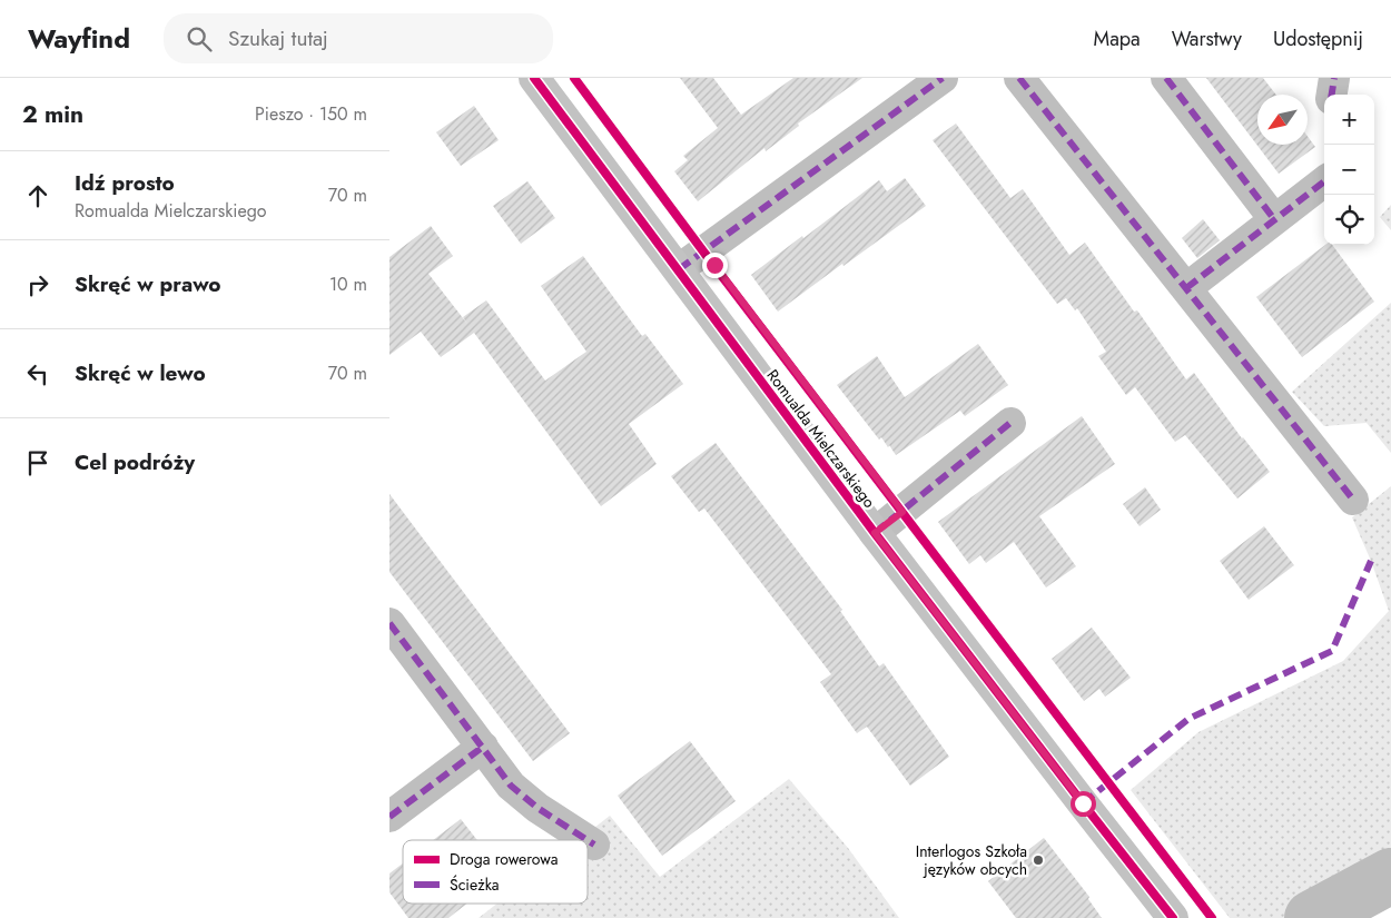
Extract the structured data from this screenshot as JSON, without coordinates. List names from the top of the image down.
{
  "streets": {
    "street": ["Romualda Mielczarskiego"]
  },
  "places": ["Interlogos Szkoła języków obcych"],
  "legend": ["Droga rowerowa", "Ścieżka"],
  "north": "bottom left",
  "page": {
    "header": "Wayfind",
    "search": "Szukaj tutaj",
    "nav": ["Mapa", "Warstwy", "Udostępnij"],
    "heading": ["2 min", "Pieszo · 150 m"],
    "map_buttons": ["+", "−"],
    "list": [
      ["Idź prosto", "Romualda Mielczarskiego", "70 m"],
      ["Skręć w prawo", "10 m"],
      ["Skręć w lewo", "70 m"],
      "Cel podróży"
    ]
  }
}
